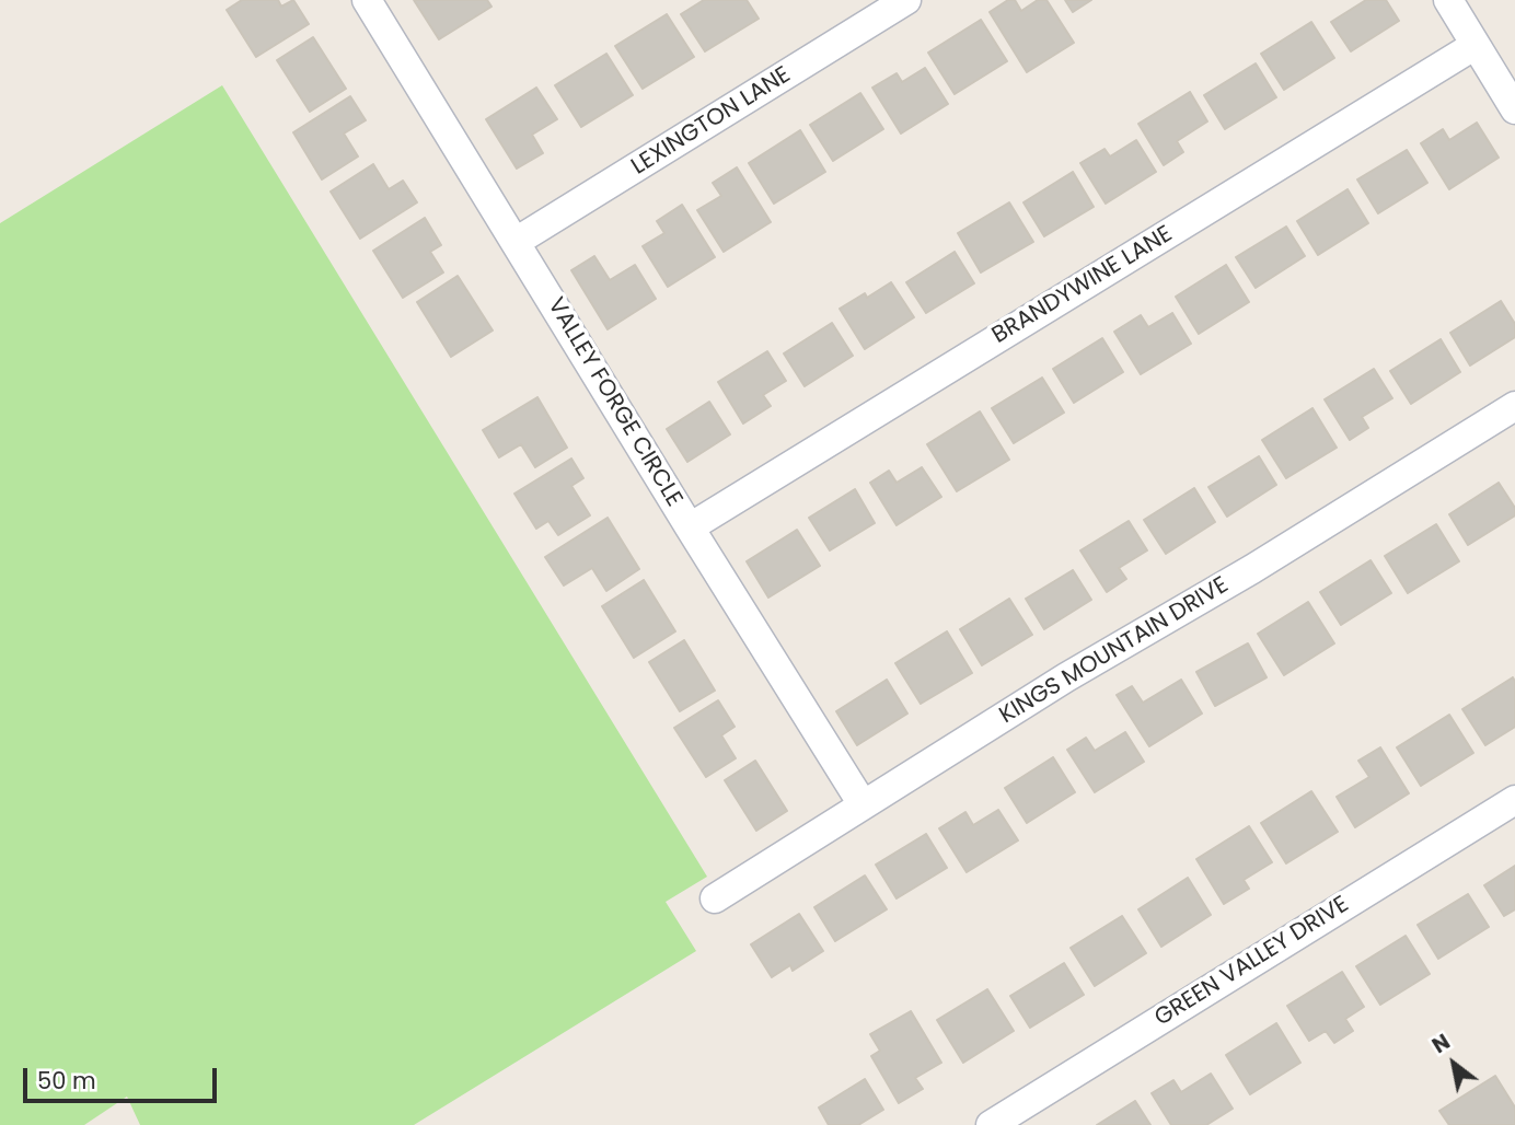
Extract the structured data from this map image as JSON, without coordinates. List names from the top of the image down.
{
  "streets": {
    "street": [
      "LEXINGTON LANE",
      "BRANDYWINE LANE",
      "VALLEY FORGE CIRCLE",
      "KINGS MOUNTAIN DRIVE",
      "GREEN VALLEY DRIVE"
    ]
  },
  "crossings": [
    ["LEXINGTON LANE", "VALLEY FORGE CIRCLE"],
    ["BRANDYWINE LANE", "VALLEY FORGE CIRCLE"],
    ["VALLEY FORGE CIRCLE", "KINGS MOUNTAIN DRIVE"]
  ],
  "scale_bar": "50 m",
  "north": "top left"
}
